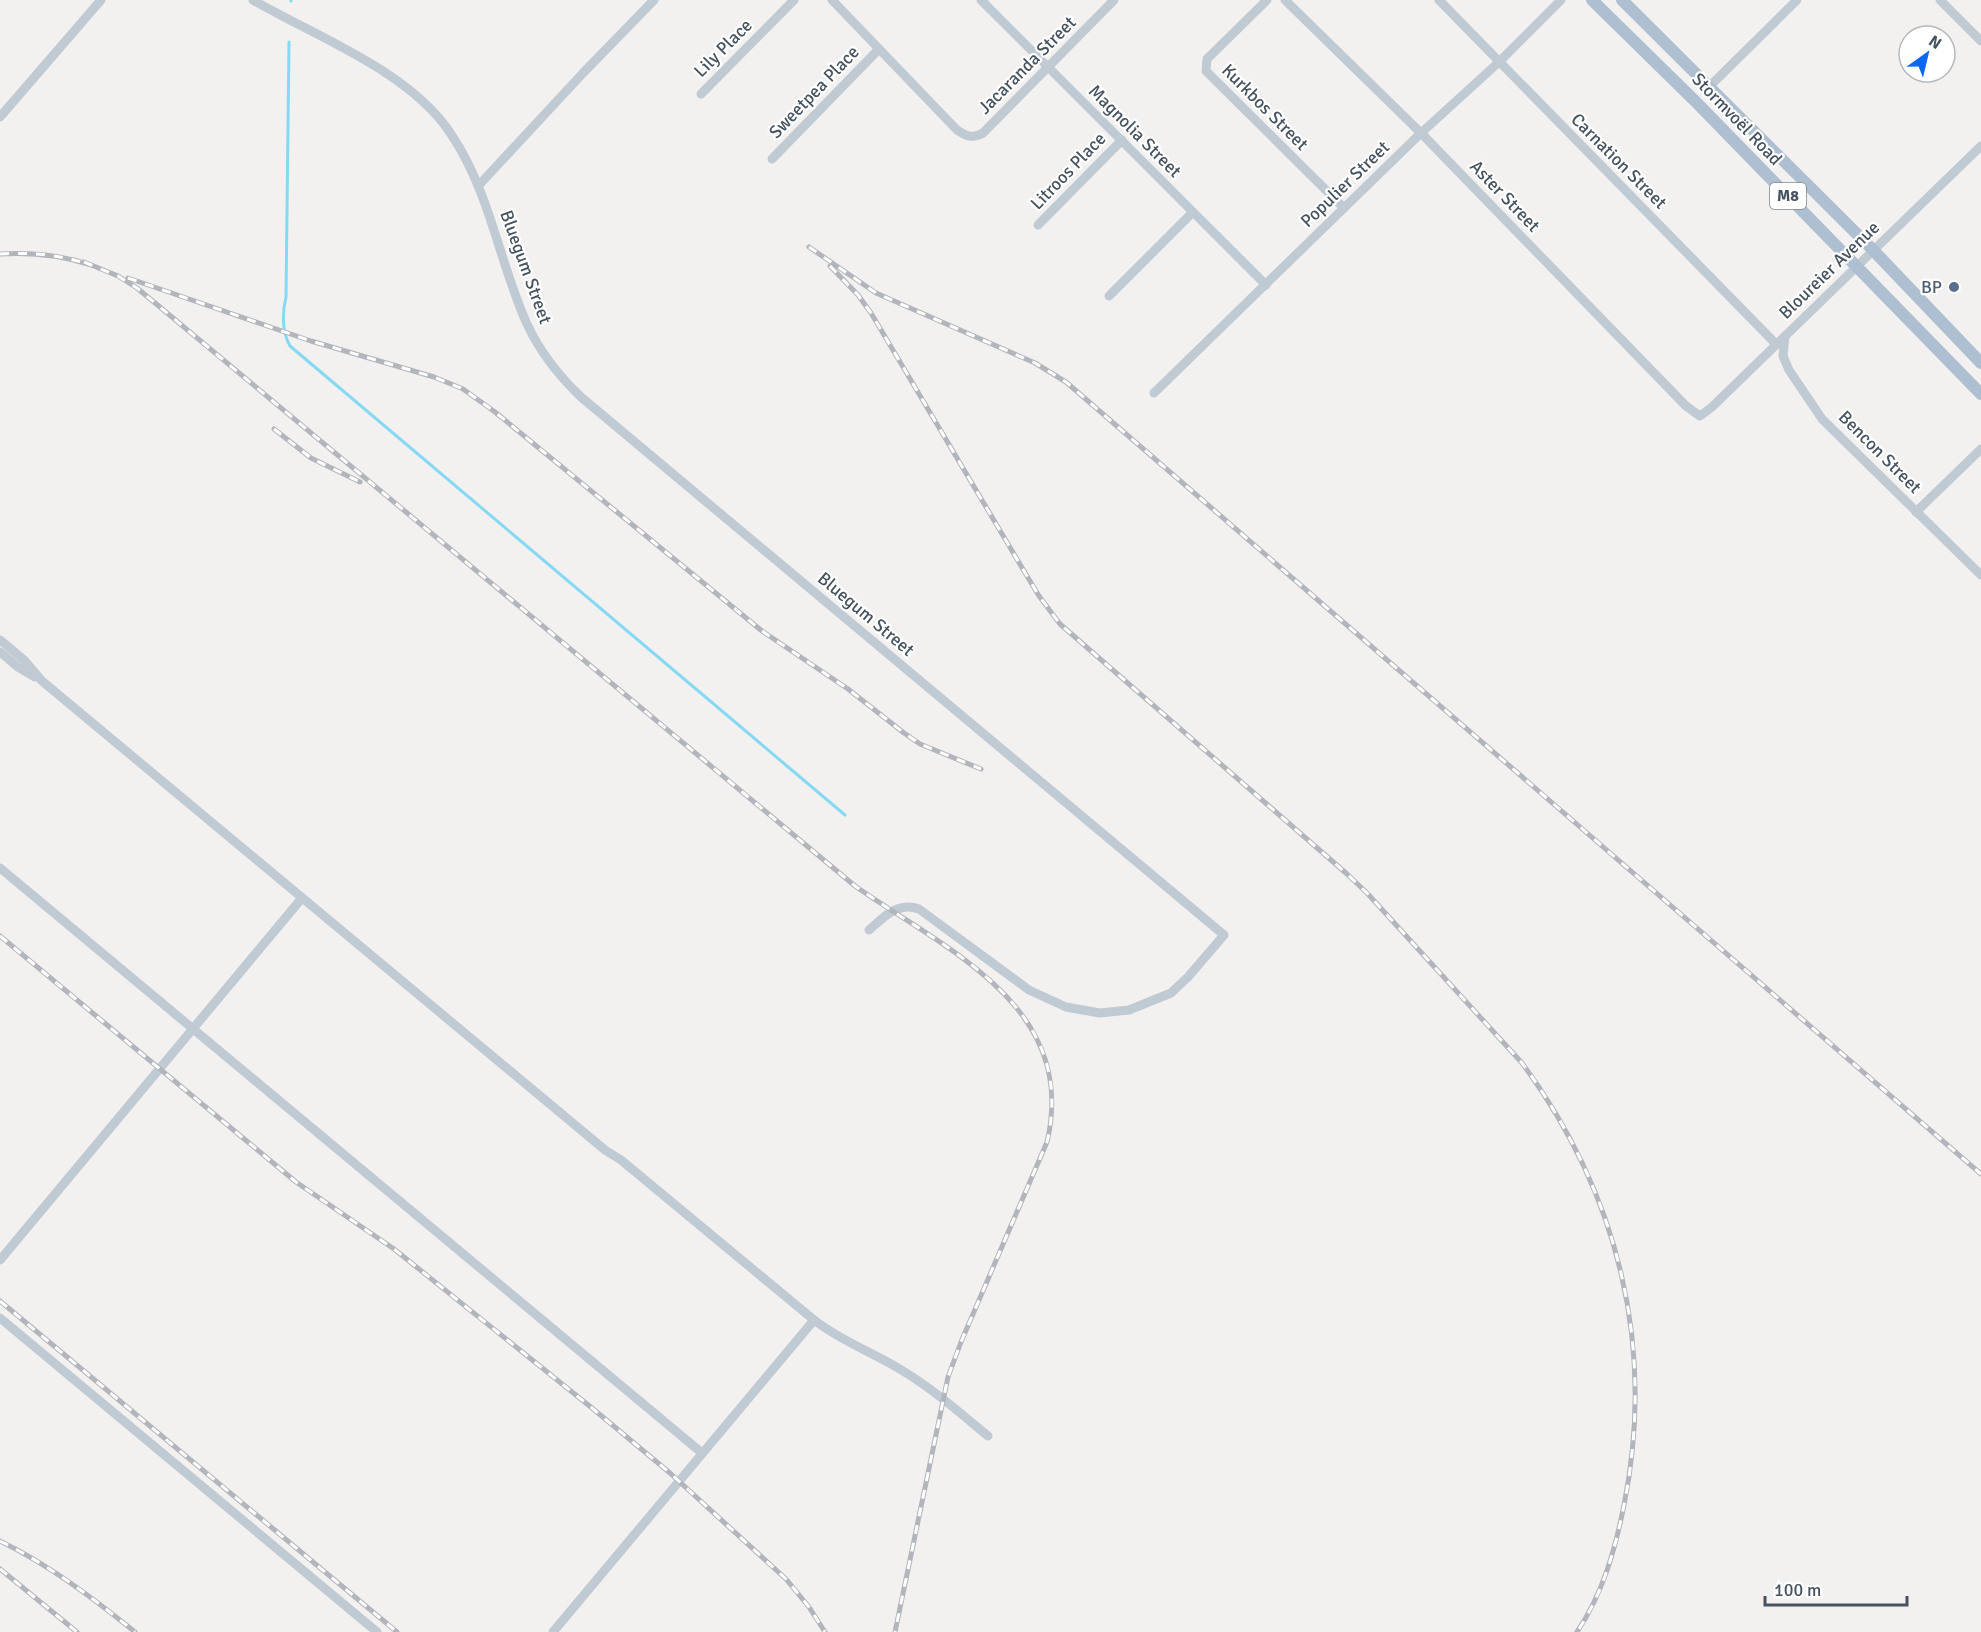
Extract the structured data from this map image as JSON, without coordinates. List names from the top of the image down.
{
  "streets": {
    "main road": ["Stormvoël Road", "M8"],
    "street": [
      "Lily Place",
      "Jacaranda Street",
      "Sweetpea Place",
      "Kurkbos Street",
      "Magnolia Street",
      "Carnation Street",
      "Litroos Place",
      "Populier Street",
      "Aster Street",
      "Bluegum Street",
      "Bloureier Avenue",
      "Bencon Street"
    ]
  },
  "crossings": [
    ["Jacaranda Street", "Sweetpea Place"],
    ["Jacaranda Street", "Magnolia Street"],
    ["Kurkbos Street", "Populier Street"],
    ["Stormvoël Road", "Bloureier Avenue"],
    ["Magnolia Street", "Litroos Place"],
    ["Magnolia Street", "Populier Street"],
    ["Carnation Street", "Populier Street"],
    ["Carnation Street", "Bloureier Avenue"],
    ["Populier Street", "Aster Street"],
    ["Aster Street", "Bloureier Avenue"],
    ["Bloureier Avenue", "Bencon Street"]
  ],
  "places": ["BP"],
  "scale_bar": "100 m",
  "north": "top right"
}
